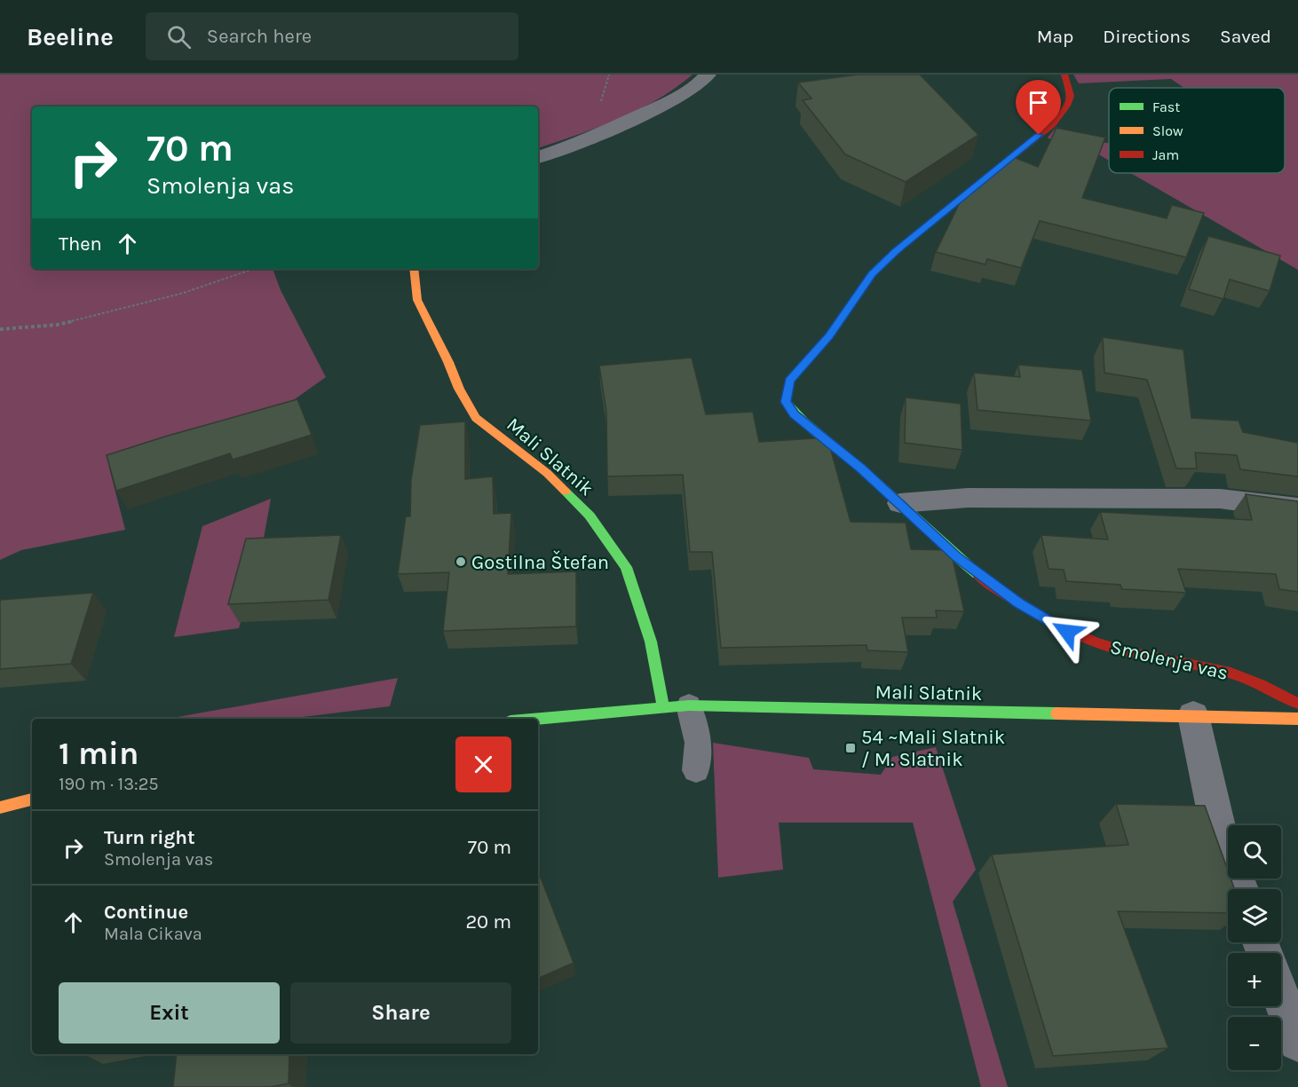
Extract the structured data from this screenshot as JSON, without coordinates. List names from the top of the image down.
{
  "streets": {
    "street": ["Mali Slatnik", "Smolenja vas"]
  },
  "places": {
    "other": ["Gostilna Štefan"],
    "transit": ["54 ~Mali Slatnik / M. Slatnik"]
  },
  "legend": ["Fast", "Slow", "Jam"],
  "page": {
    "header": "Beeline",
    "search": "Search here",
    "nav": ["Map", "Directions", "Saved"],
    "turn": ["70 m", "Smolenja vas"],
    "then": "Then",
    "heading": ["1 min", "190 m · 13:25"],
    "list": [
      {
        "name": "Turn right",
        "note": "Smolenja vas",
        "value": "70 m"
      },
      {
        "name": "Continue",
        "note": "Mala Cikava",
        "value": "20 m"
      }
    ],
    "map_buttons": ["+", "−"],
    "buttons": ["Exit", "Share"]
  }
}
